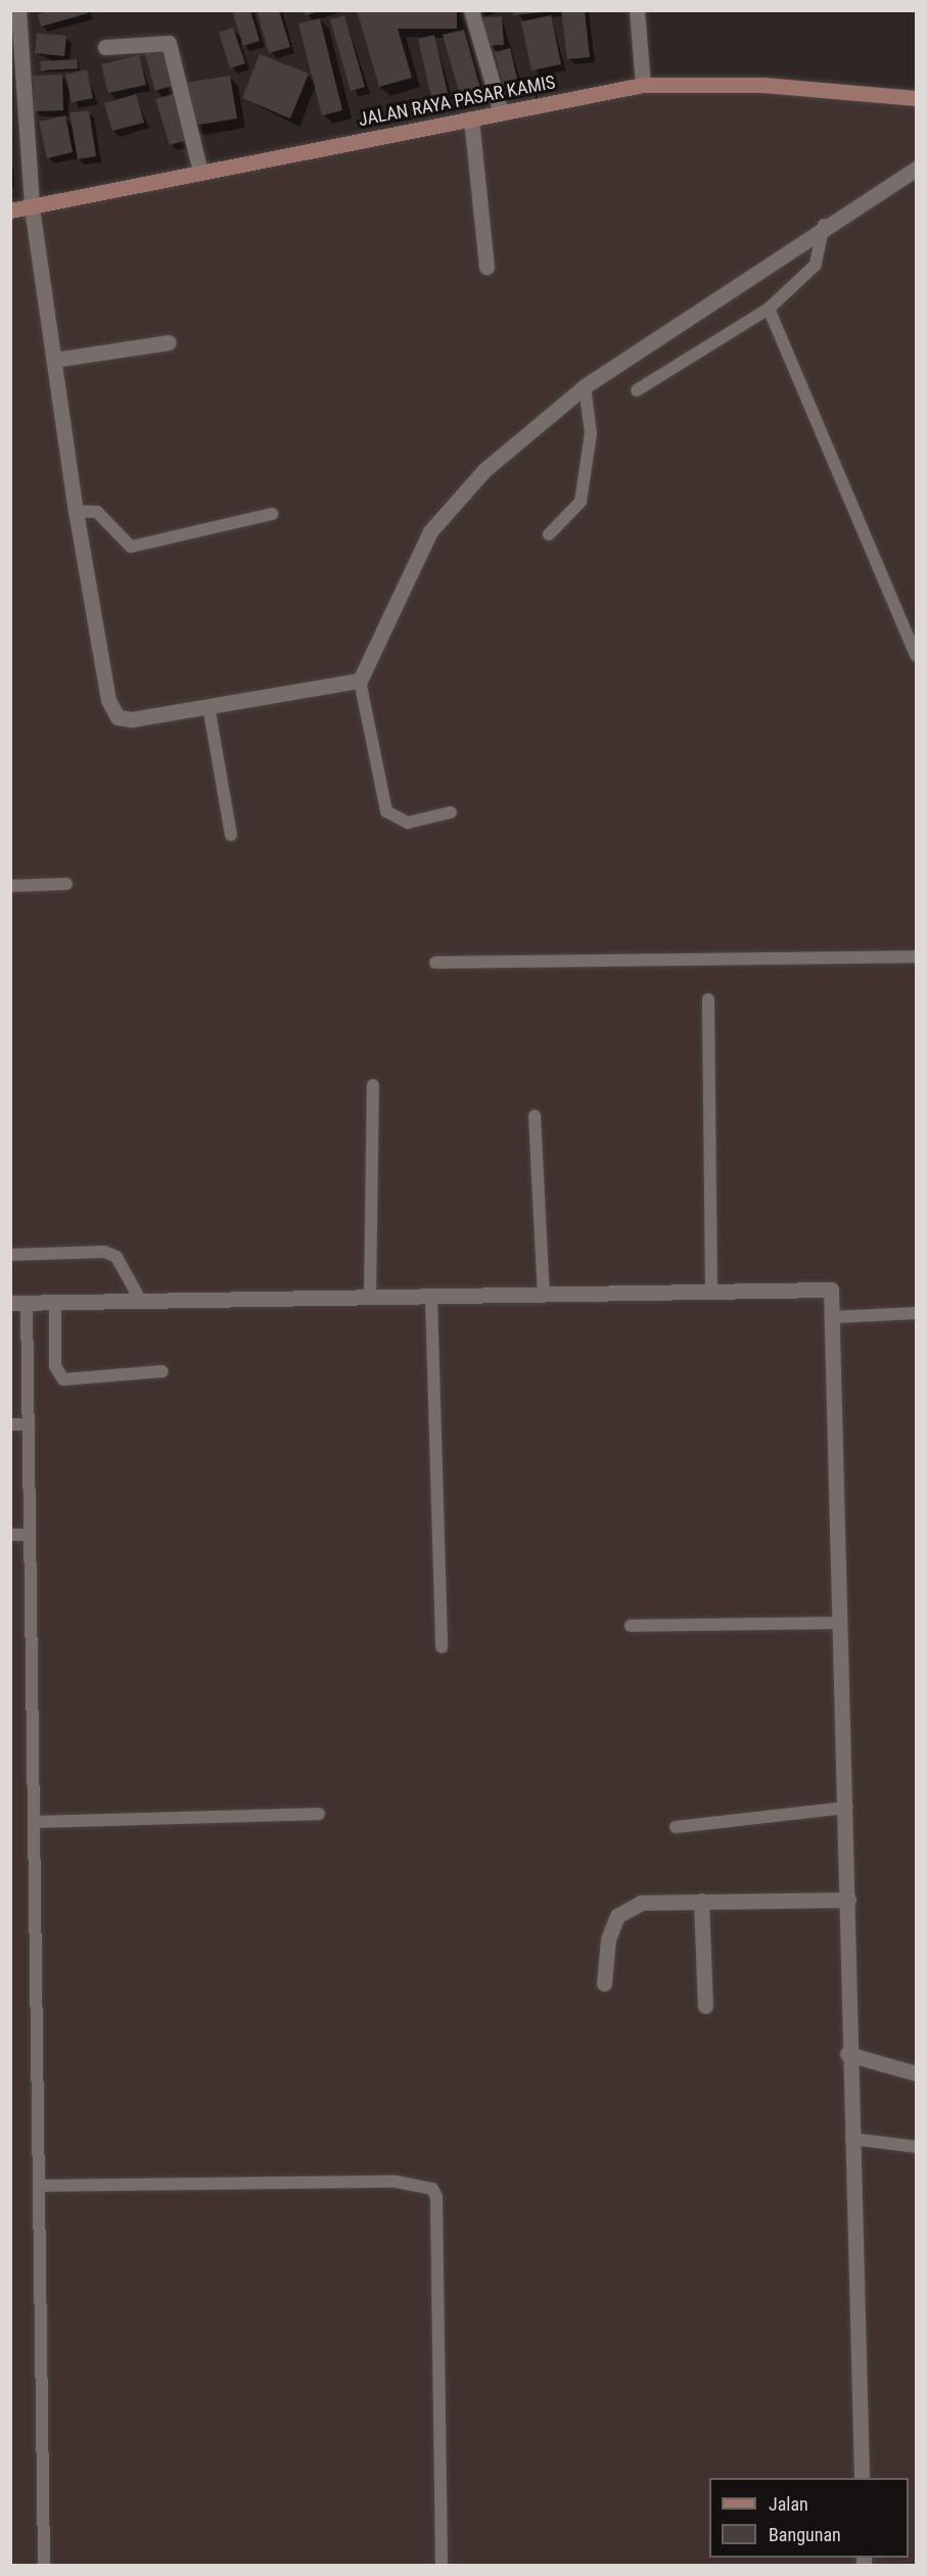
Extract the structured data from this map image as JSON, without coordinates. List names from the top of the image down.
{
  "streets": {
    "main road": ["JALAN RAYA PASAR KAMIS"]
  },
  "legend": ["Jalan", "Bangunan"]
}
